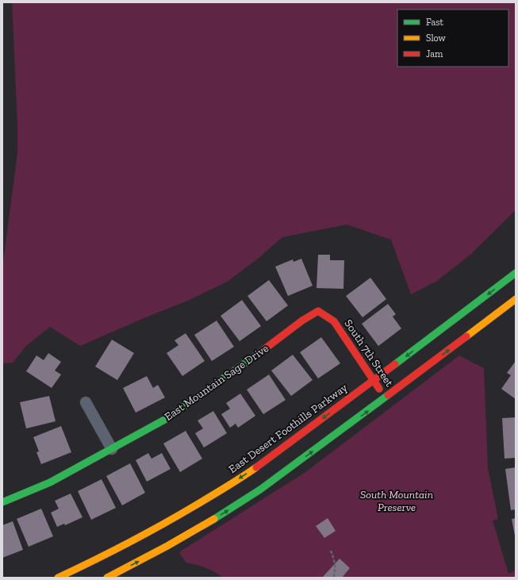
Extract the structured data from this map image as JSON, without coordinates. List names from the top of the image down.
{
  "streets": {
    "street": ["South 7th Street", "East Mountain Sage Drive", "East Desert Foothills Parkway"]
  },
  "crossings": [
    ["South 7th Street", "East Mountain Sage Drive"],
    ["South 7th Street", "East Desert Foothills Parkway"]
  ],
  "parks": ["South Mountain Preserve"],
  "legend": ["Fast", "Slow", "Jam"]
}
